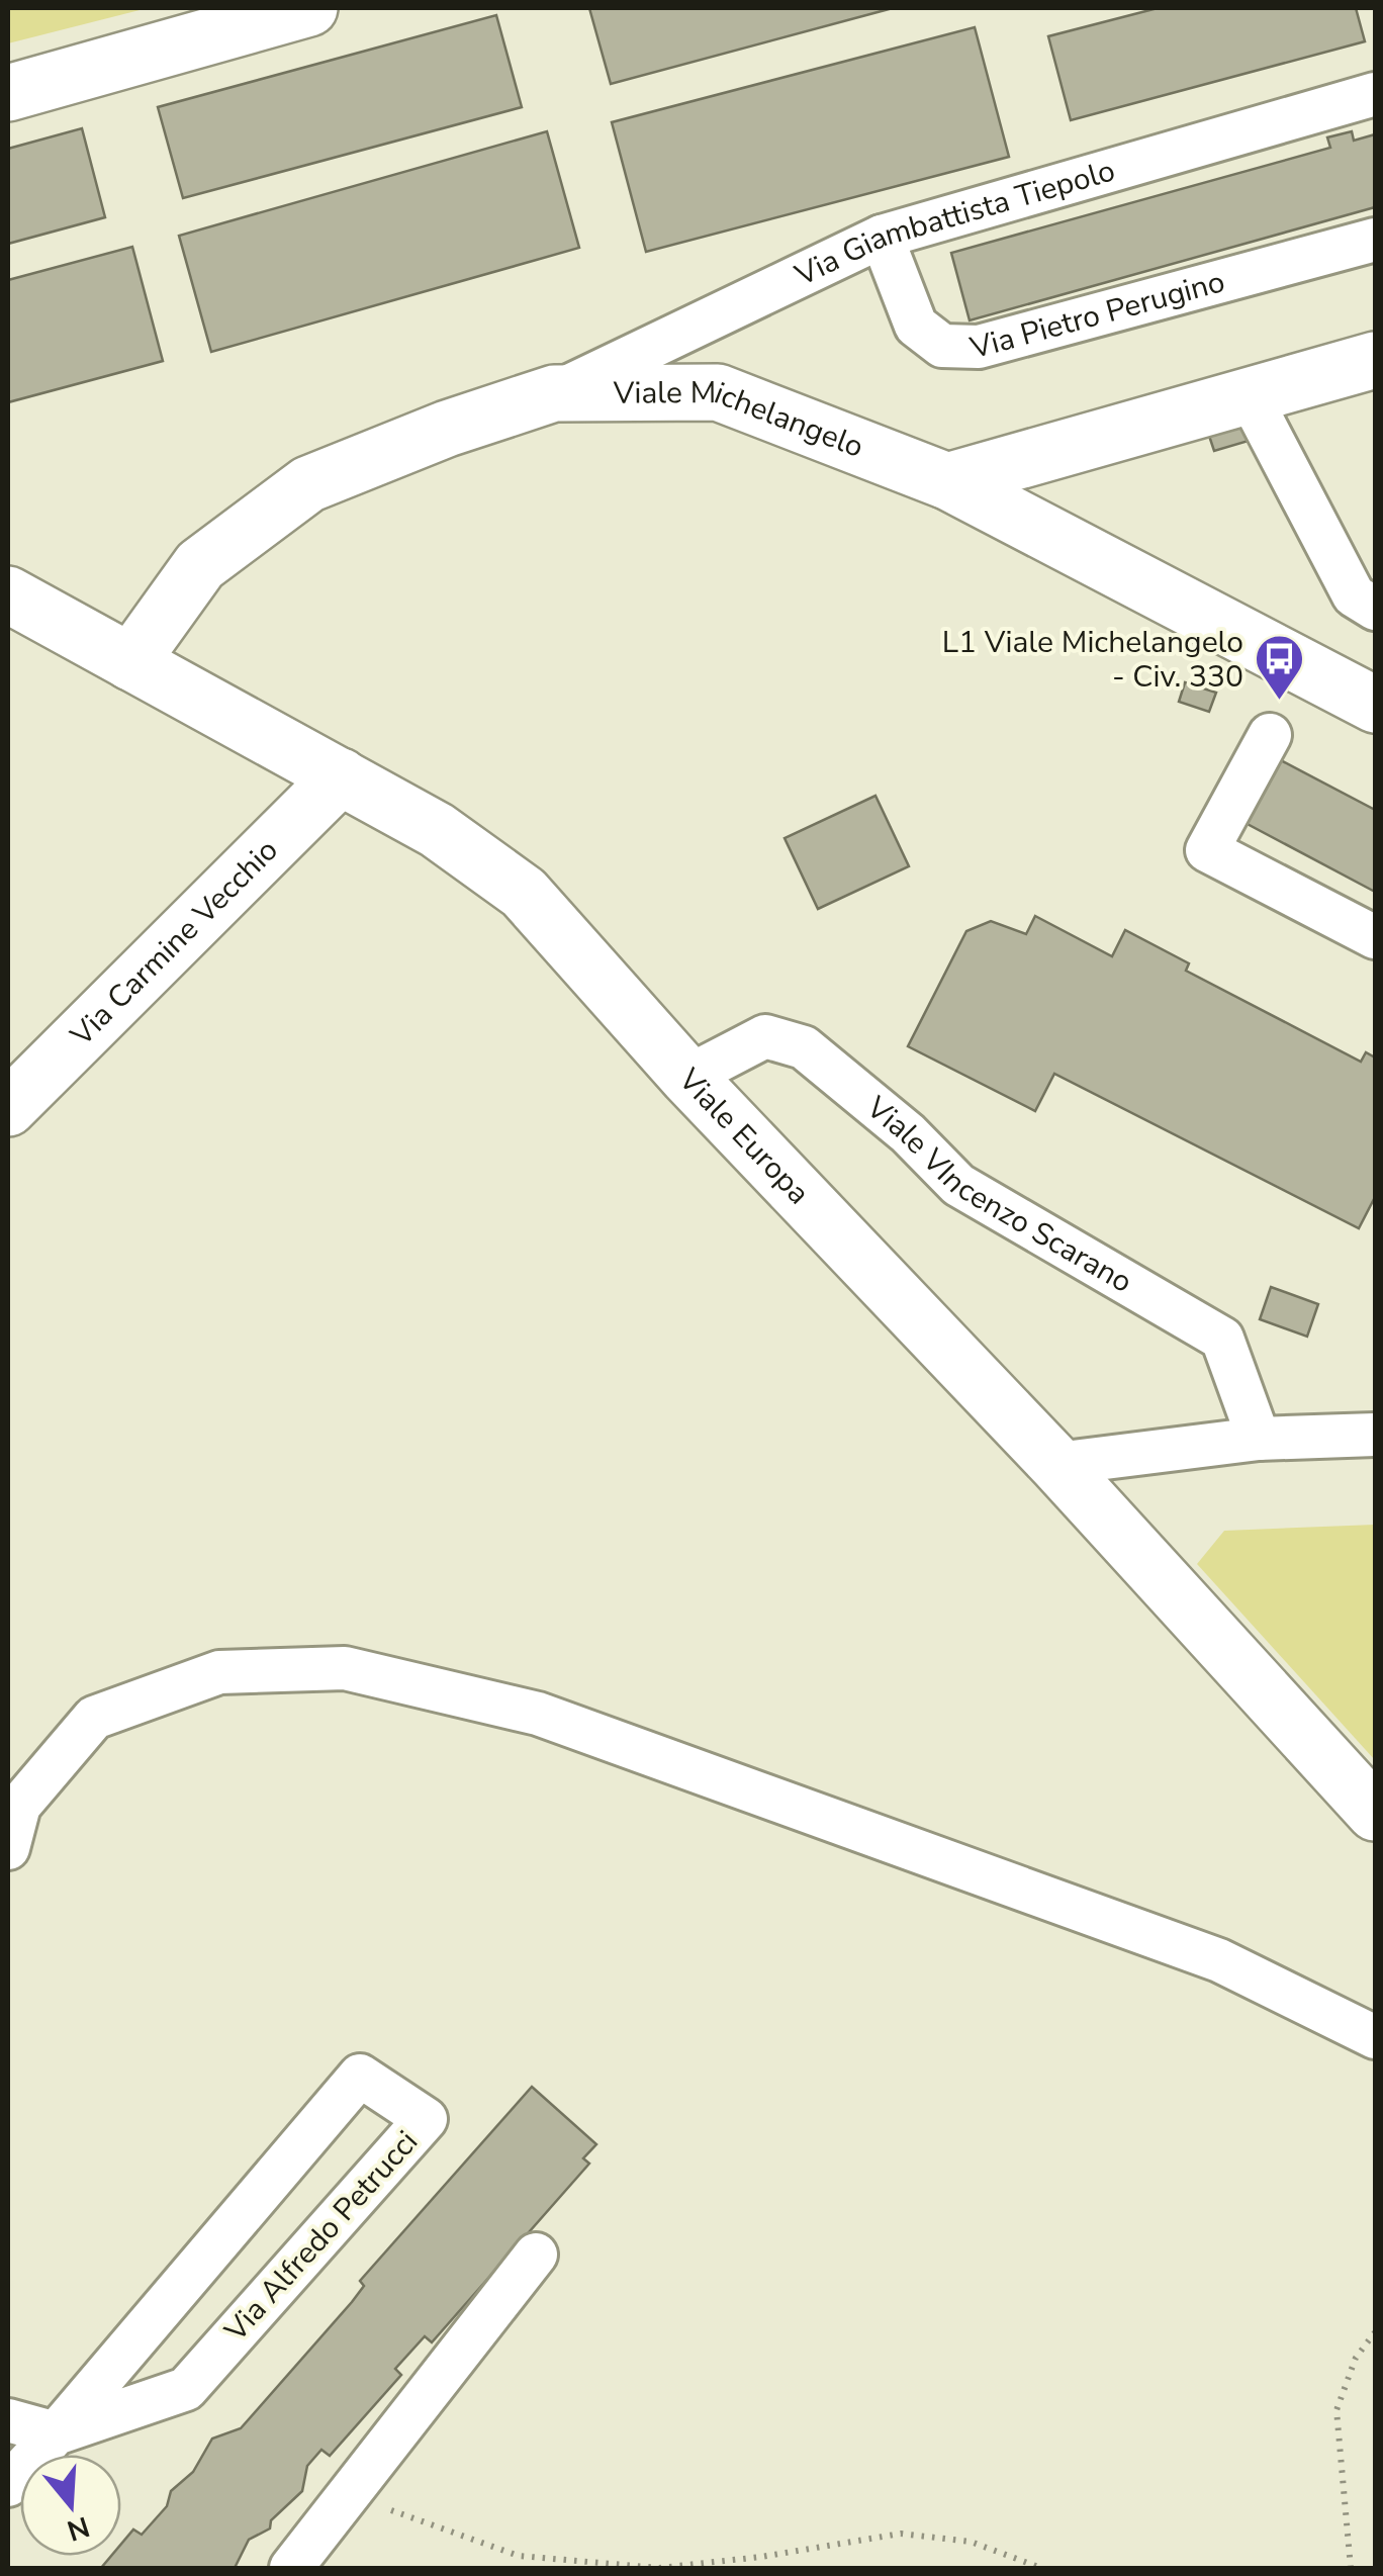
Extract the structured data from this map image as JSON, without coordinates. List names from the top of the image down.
{
  "streets": {
    "street": [
      "Via Giambattista Tiepolo",
      "Via Pietro Perugino",
      "Viale Michelangelo",
      "Via Carmine Vecchio",
      "Viale Europa",
      "Viale VIncenzo Scarano",
      "Via Alfredo Petrucci"
    ]
  },
  "crossings": [
    ["Via Giambattista Tiepolo", "Via Pietro Perugino"],
    ["Via Giambattista Tiepolo", "Viale Michelangelo"],
    ["Viale Michelangelo", "Viale Europa"],
    ["Via Carmine Vecchio", "Viale Europa"],
    ["Viale Europa", "Viale VIncenzo Scarano"]
  ],
  "places": {
    "bus stop": ["L1 Viale Michelangelo - Civ. 330"]
  },
  "north": "bottom"
}
